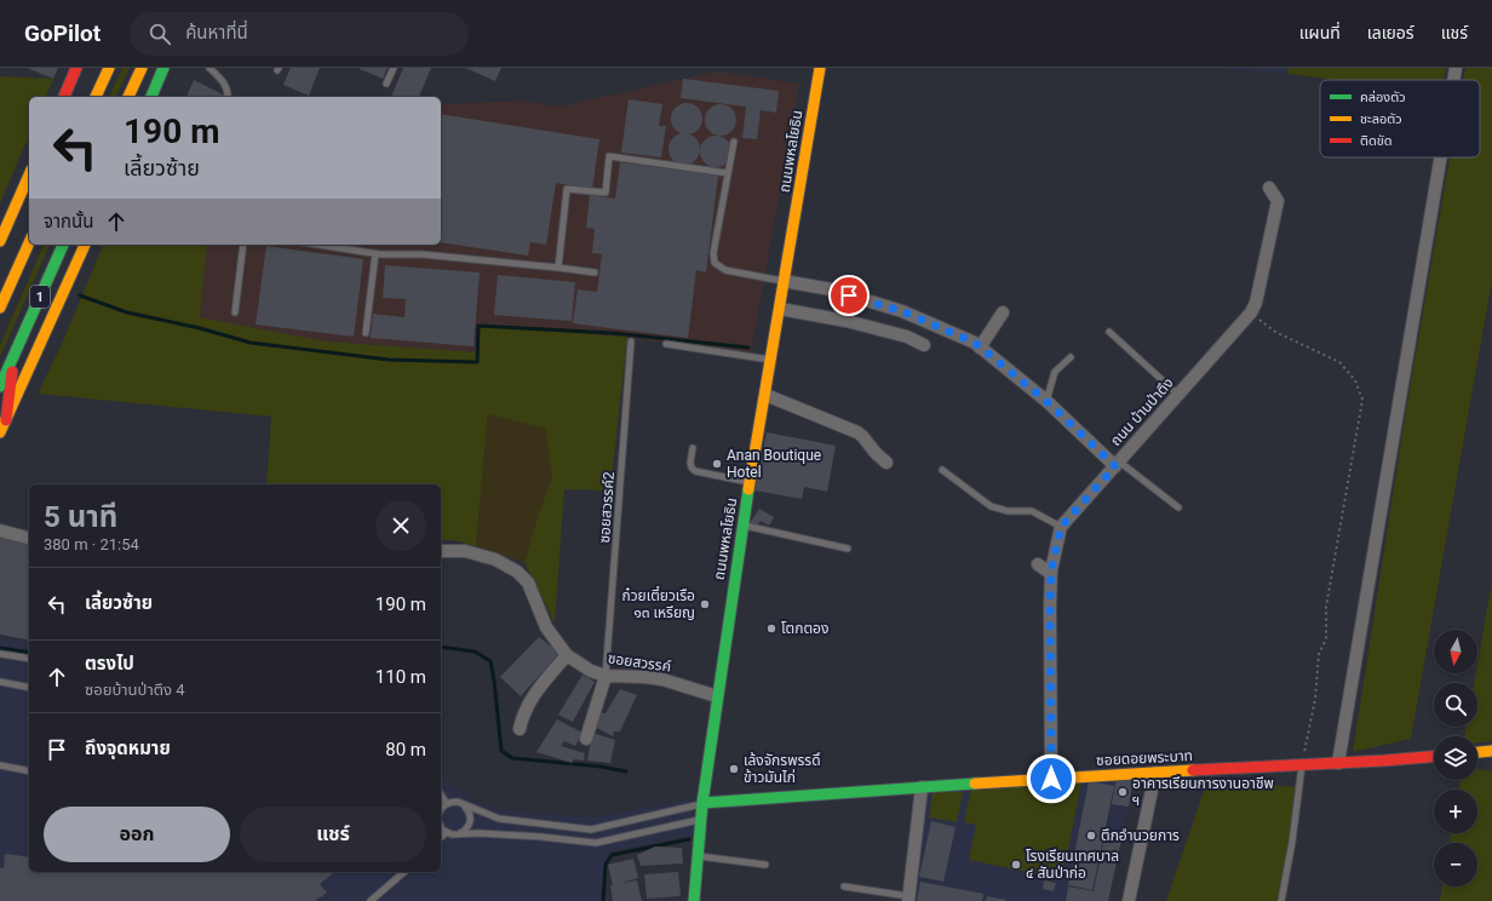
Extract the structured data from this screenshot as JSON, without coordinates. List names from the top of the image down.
{
  "streets": {
    "main road": ["ถนนพหลโยธิน", "1", "ซอยดอยพระบาท"],
    "street": ["ถนน บ้านป่าตึง", "ซอยสวรรค์"],
    "lane": ["ซอยสวรรค์2"]
  },
  "crossings": [
    ["ถนนพหลโยธิน", "ซอยสวรรค์"],
    ["ถนนพหลโยธิน", "ซอยดอยพระบาท"],
    ["ซอยสวรรค์2", "ซอยสวรรค์"]
  ],
  "places": [
    "Anan Boutique Hotel",
    "ก๋วยเตี๋ยวเรือ ๑๓ เหรียญ",
    "โตกตอง",
    "เล้งจักรพรรดิ์ ข้าวมันไก่",
    "อาคารเรียนการงานอาชีพ ฯ",
    "ตึกอำนวยการ",
    "โรงเรียนเทศบาล ๔ สันป่าก่อ"
  ],
  "legend": ["คล่องตัว", "ชะลอตัว", "ติดขัด"],
  "north": "bottom",
  "page": {
    "header": "GoPilot",
    "search": "ค้นหาที่นี่",
    "nav": ["แผนที่", "เลเยอร์", "แชร์"],
    "turn": ["190 m", "เลี้ยวซ้าย"],
    "then": "จากนั้น",
    "heading": ["5 นาที", "380 m · 21:54"],
    "list": [
      {
        "name": "เลี้ยวซ้าย",
        "value": "190 m"
      },
      {
        "name": "ตรงไป",
        "note": "ซอยบ้านป่าตึง 4",
        "value": "110 m"
      },
      {
        "name": "ถึงจุดหมาย",
        "value": "80 m"
      }
    ],
    "map_buttons": ["+", "−"],
    "buttons": ["ออก", "แชร์"]
  }
}
